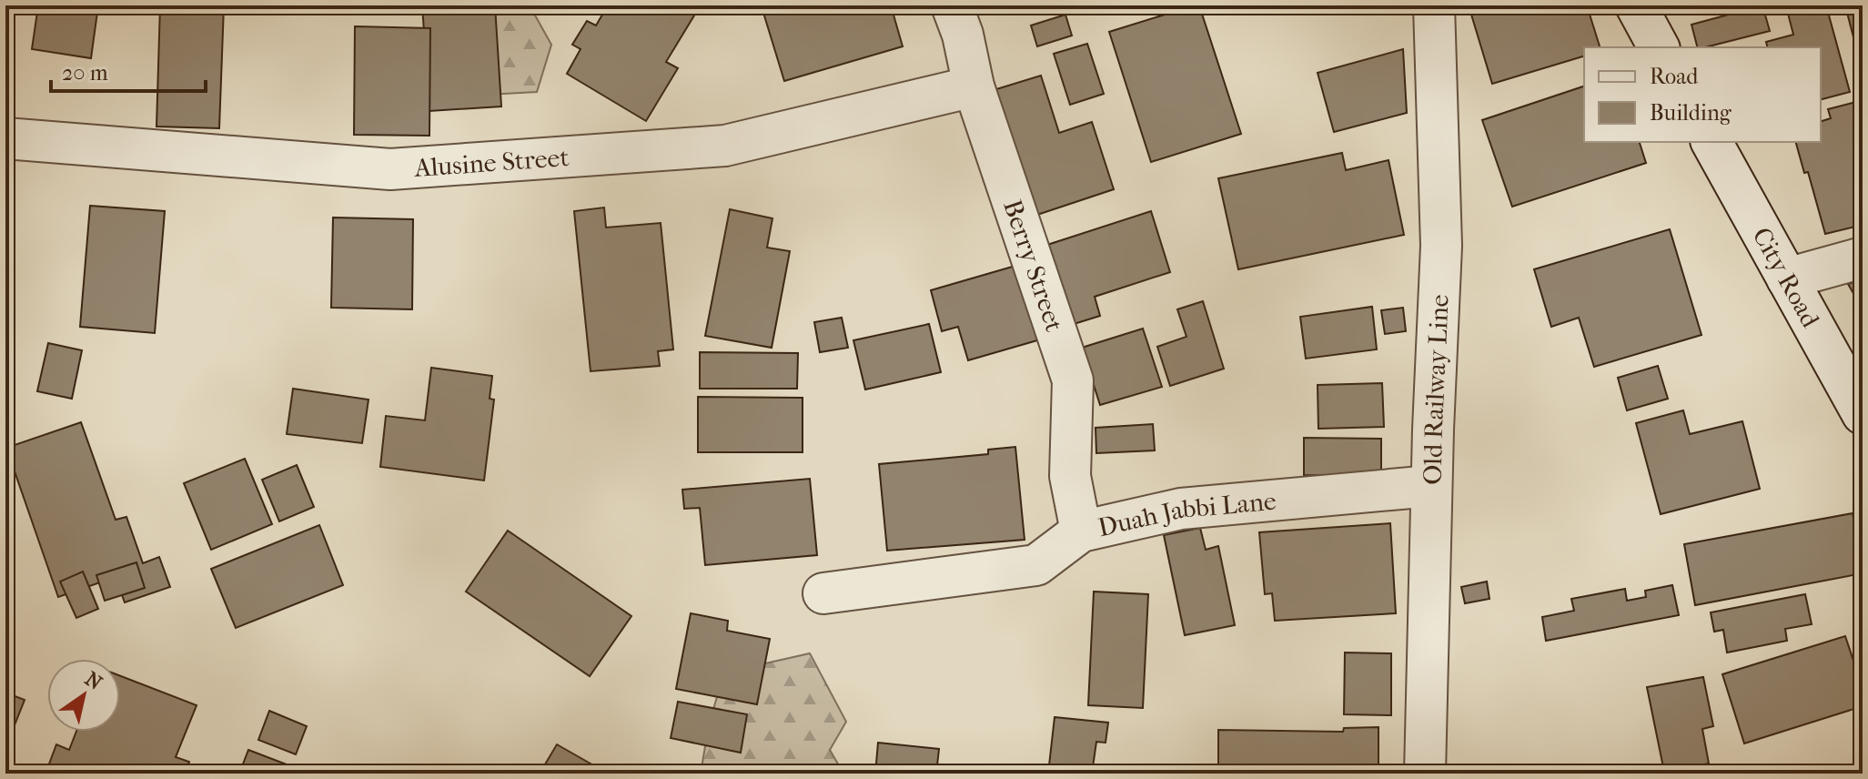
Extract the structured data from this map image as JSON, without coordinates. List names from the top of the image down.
{
  "streets": {
    "street": [
      "Alusine Street",
      "Berry Street",
      "City Road",
      "Old Railway Line",
      "Duah Jabbi Lane"
    ]
  },
  "crossings": [
    ["Alusine Street", "Berry Street"],
    ["Berry Street", "Duah Jabbi Lane"],
    ["Old Railway Line", "Duah Jabbi Lane"]
  ],
  "legend": ["Road", "Building"],
  "scale_bar": "20 m",
  "north": "top right"
}
